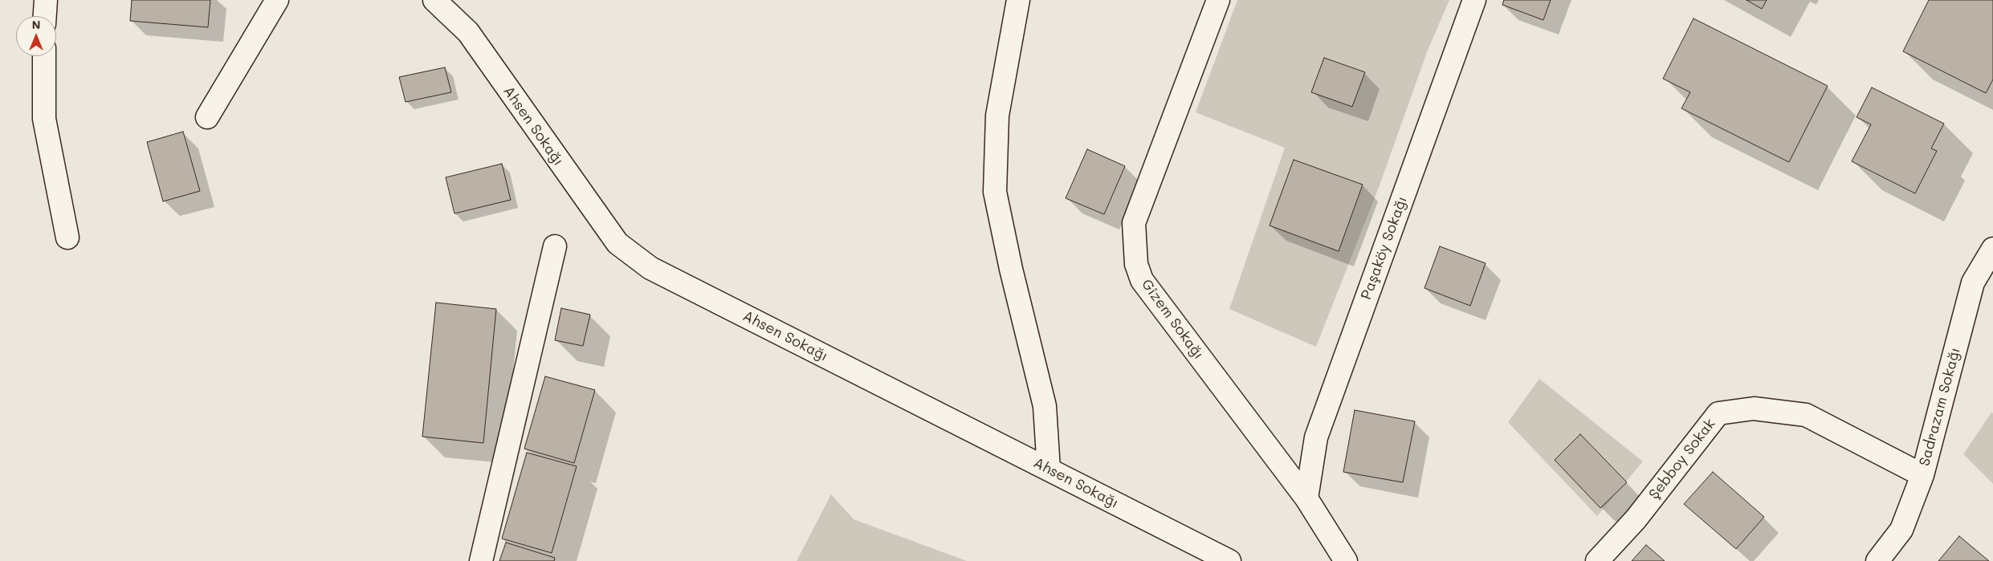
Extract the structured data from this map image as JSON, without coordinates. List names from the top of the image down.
{
  "streets": {
    "street": [
      "Ahsen Sokağı",
      "Paşaköy Sokağı",
      "Gizem Sokağı",
      "Sadrazam Sokağı",
      "Şebboy Sokak"
    ]
  },
  "crossings": [
    ["Paşaköy Sokağı", "Gizem Sokağı"],
    ["Sadrazam Sokağı", "Şebboy Sokak"]
  ],
  "north": "top"
}
